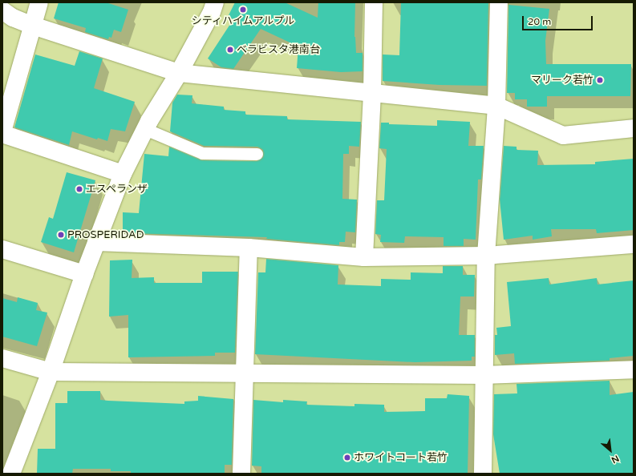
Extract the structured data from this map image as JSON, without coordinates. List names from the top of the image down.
{
  "places": [
    "シティハイムアルプル",
    "ベラビスタ港南台",
    "マリーク若竹",
    "エスペランザ",
    "PROSPERIDAD",
    "ホワイトコート若竹"
  ],
  "scale_bar": "20 m",
  "north": "bottom right"
}
